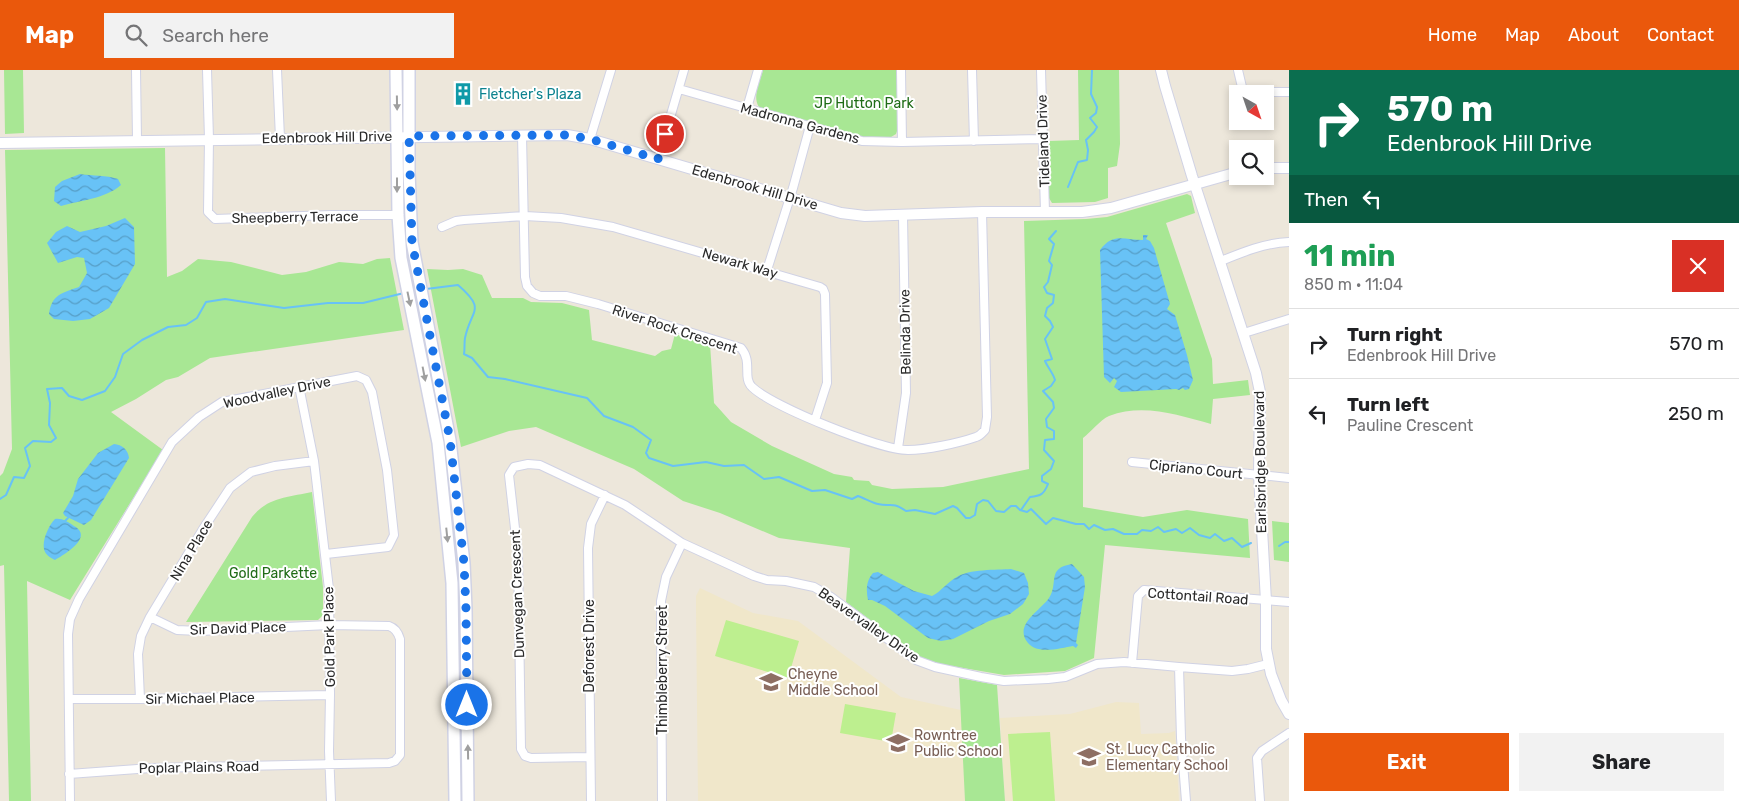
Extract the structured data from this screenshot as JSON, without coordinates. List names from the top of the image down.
{
  "streets": {
    "street": [
      "Madronna Gardens",
      "Edenbrook Hill Drive",
      "Tideland Drive",
      "Sheepberry Terrace",
      "Newark Way",
      "River Rock Crescent",
      "Belinda Drive",
      "Woodvalley Drive",
      "Earlsbridge Boulevard",
      "Cipriano Court",
      "Nina Place",
      "Dunvegan Crescent",
      "Cottontail Road",
      "Beavervalley Drive",
      "Sir David Place",
      "Gold Park Place",
      "Deforest Drive",
      "Thimbleberry Street",
      "Sir Michael Place",
      "Poplar Plains Road"
    ]
  },
  "crossings": [
    ["Madronna Gardens", "Tideland Drive"],
    ["Edenbrook Hill Drive", "Tideland Drive"],
    ["Edenbrook Hill Drive", "Sheepberry Terrace"],
    ["Edenbrook Hill Drive", "River Rock Crescent"],
    ["Edenbrook Hill Drive", "Belinda Drive"],
    ["Edenbrook Hill Drive", "Earlsbridge Boulevard"],
    ["Newark Way", "River Rock Crescent"],
    ["River Rock Crescent", "Belinda Drive"],
    ["Woodvalley Drive", "Gold Park Place"],
    ["Woodvalley Drive", "Sir Michael Place"],
    ["Woodvalley Drive", "Poplar Plains Road"],
    ["Earlsbridge Boulevard", "Cipriano Court"],
    ["Earlsbridge Boulevard", "Cottontail Road"],
    ["Earlsbridge Boulevard", "Beavervalley Drive"],
    ["Nina Place", "Sir David Place"],
    ["Nina Place", "Gold Park Place"],
    ["Nina Place", "Sir Michael Place"],
    ["Dunvegan Crescent", "Beavervalley Drive"],
    ["Dunvegan Crescent", "Deforest Drive"],
    ["Dunvegan Crescent", "Thimbleberry Street"],
    ["Cottontail Road", "Beavervalley Drive"],
    ["Beavervalley Drive", "Thimbleberry Street"],
    ["Sir David Place", "Gold Park Place"],
    ["Sir David Place", "Poplar Plains Road"],
    ["Gold Park Place", "Sir Michael Place"],
    ["Gold Park Place", "Poplar Plains Road"]
  ],
  "parks": ["JP Hutton Park", "Gold Parkette"],
  "places": {
    "building": ["Fletcher's Plaza"],
    "school or university": ["Cheyne Middle School", "Rowntree Public School", "St. Lucy Catholic Elementary School"]
  },
  "north": "bottom right",
  "page": {
    "header": "Map",
    "search": "Search here",
    "nav": [
      "Home",
      "Map",
      "About",
      "Contact"
    ],
    "turn": ["570 m", "Edenbrook Hill Drive"],
    "then": "Then",
    "heading": ["11 min", "850 m · 11:04"],
    "list": [
      {
        "name": "Turn right",
        "note": "Edenbrook Hill Drive",
        "value": "570 m"
      },
      {
        "name": "Turn left",
        "note": "Pauline Crescent",
        "value": "250 m"
      }
    ],
    "buttons": ["Exit", "Share"]
  }
}
